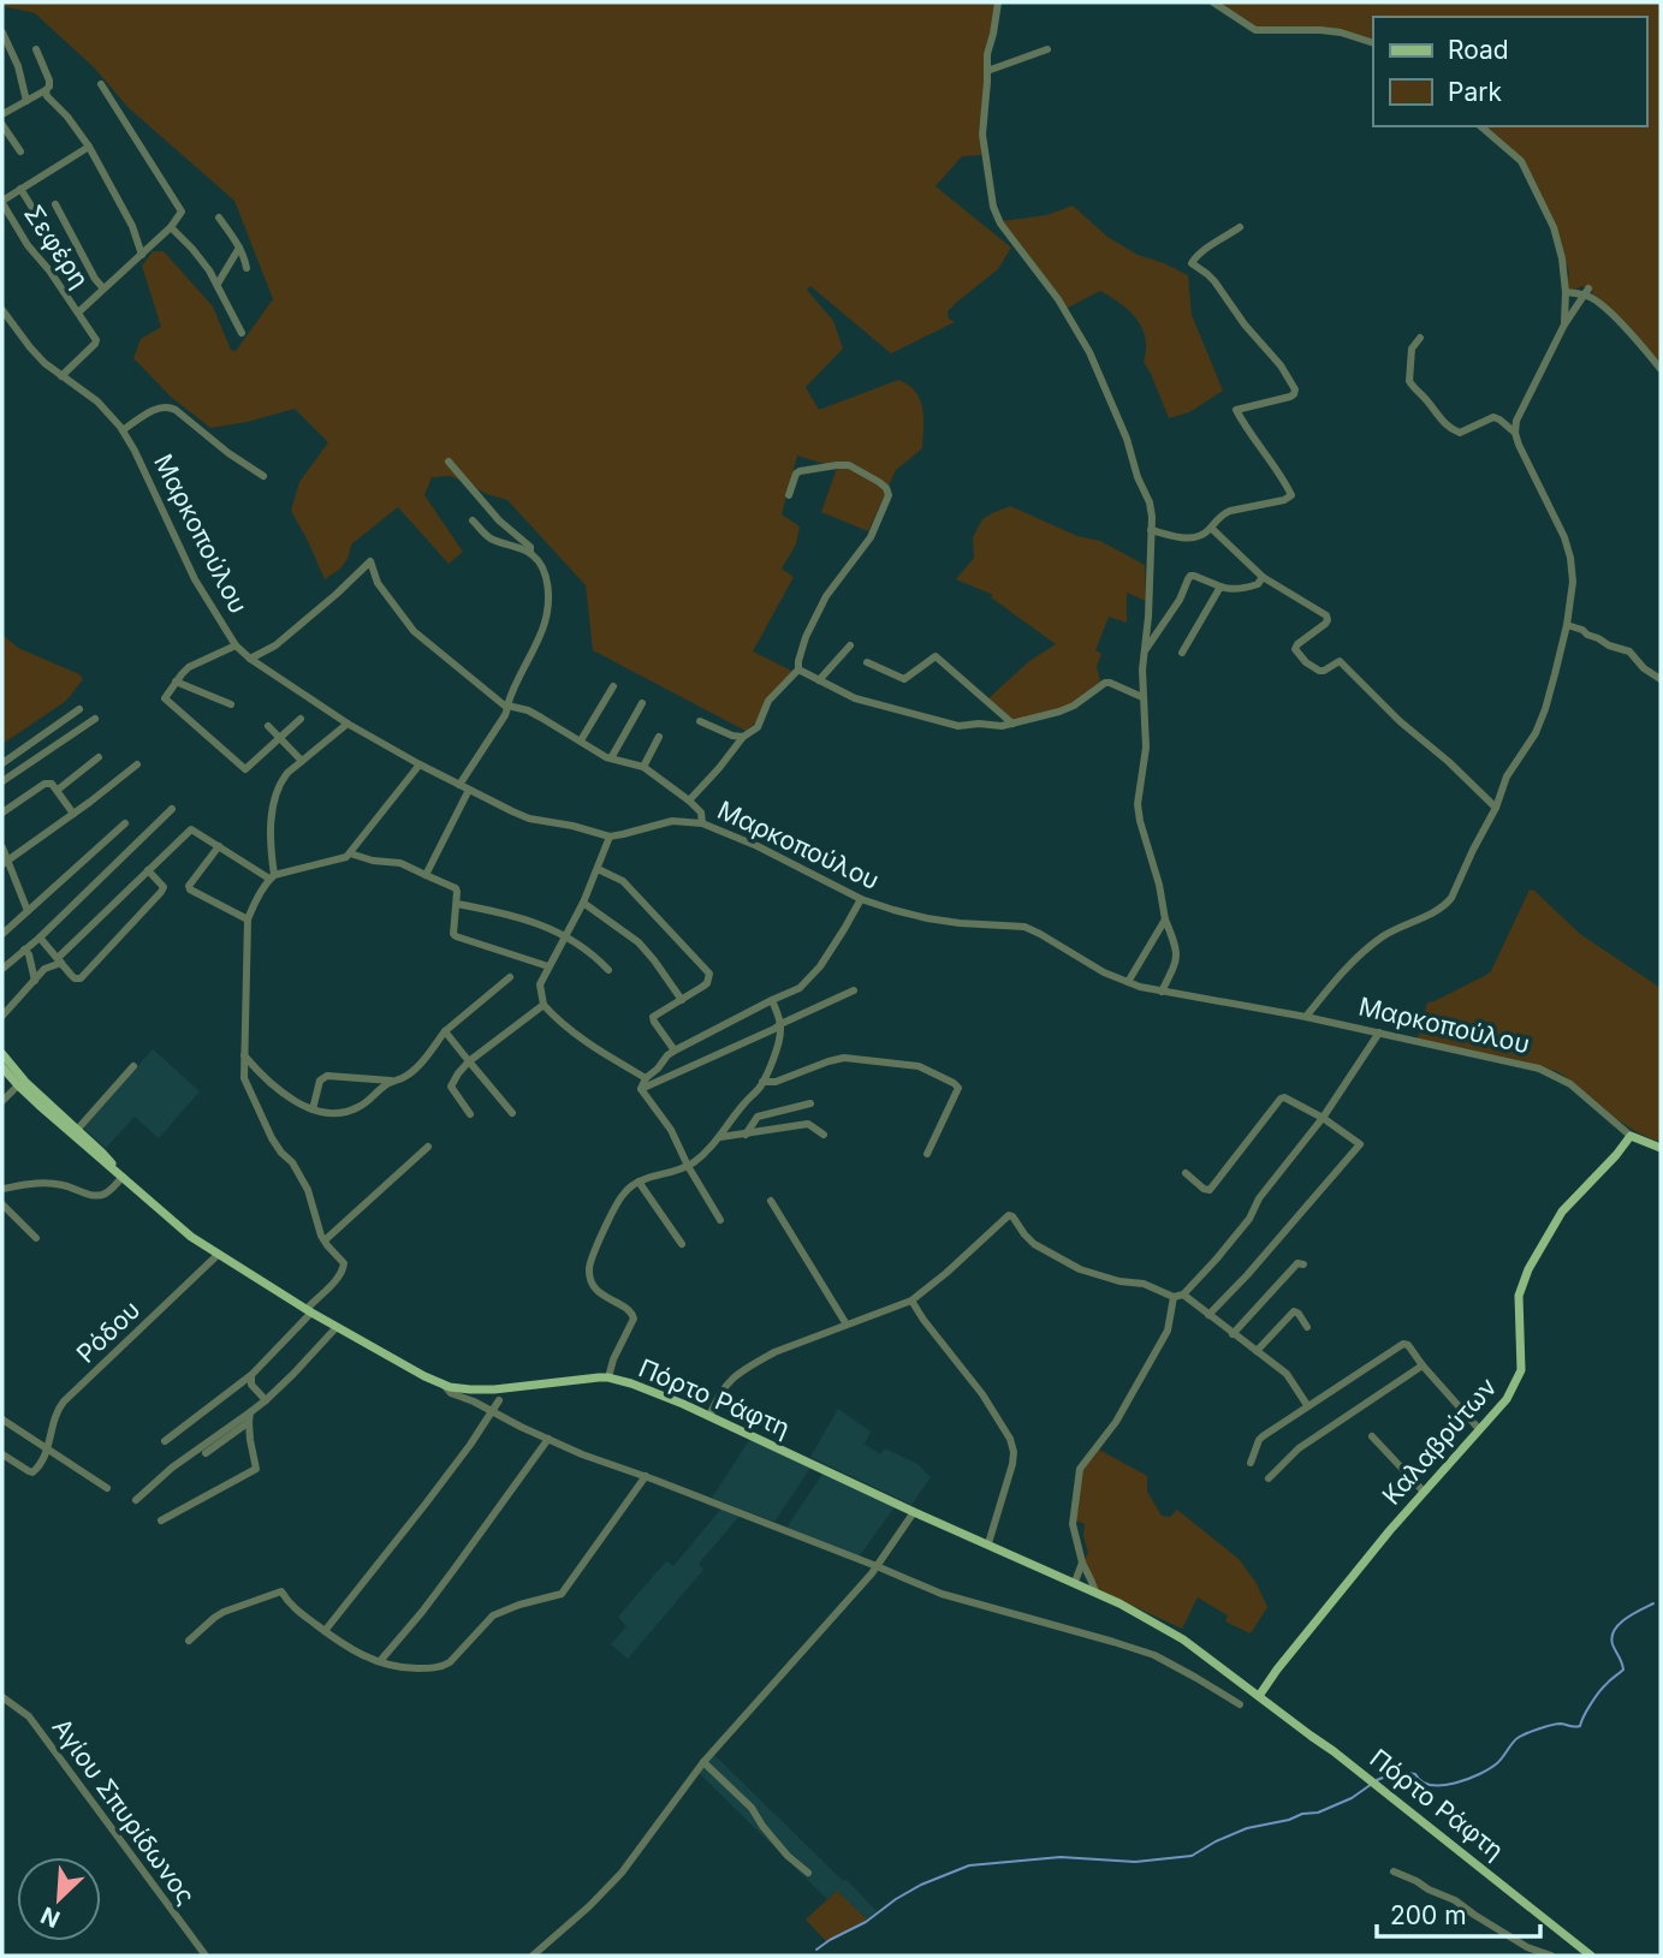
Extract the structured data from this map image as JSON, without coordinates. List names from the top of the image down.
{
  "streets": {
    "main road": ["Μαρκοπούλου", "Πόρτο Ράφτη", "Καλαβρύτων"],
    "street": ["Σεφέρη", "Ρόδου", "Αγίου Σπυρίδωνος"]
  },
  "crossings": [
    ["Σεφέρη", "Μαρκοπούλου"],
    ["Μαρκοπούλου", "Καλαβρύτων"],
    ["Ρόδου", "Πόρτο Ράφτη"],
    ["Πόρτο Ράφτη", "Καλαβρύτων"]
  ],
  "legend": ["Road", "Park"],
  "scale_bar": "200 m",
  "north": "bottom left"
}
